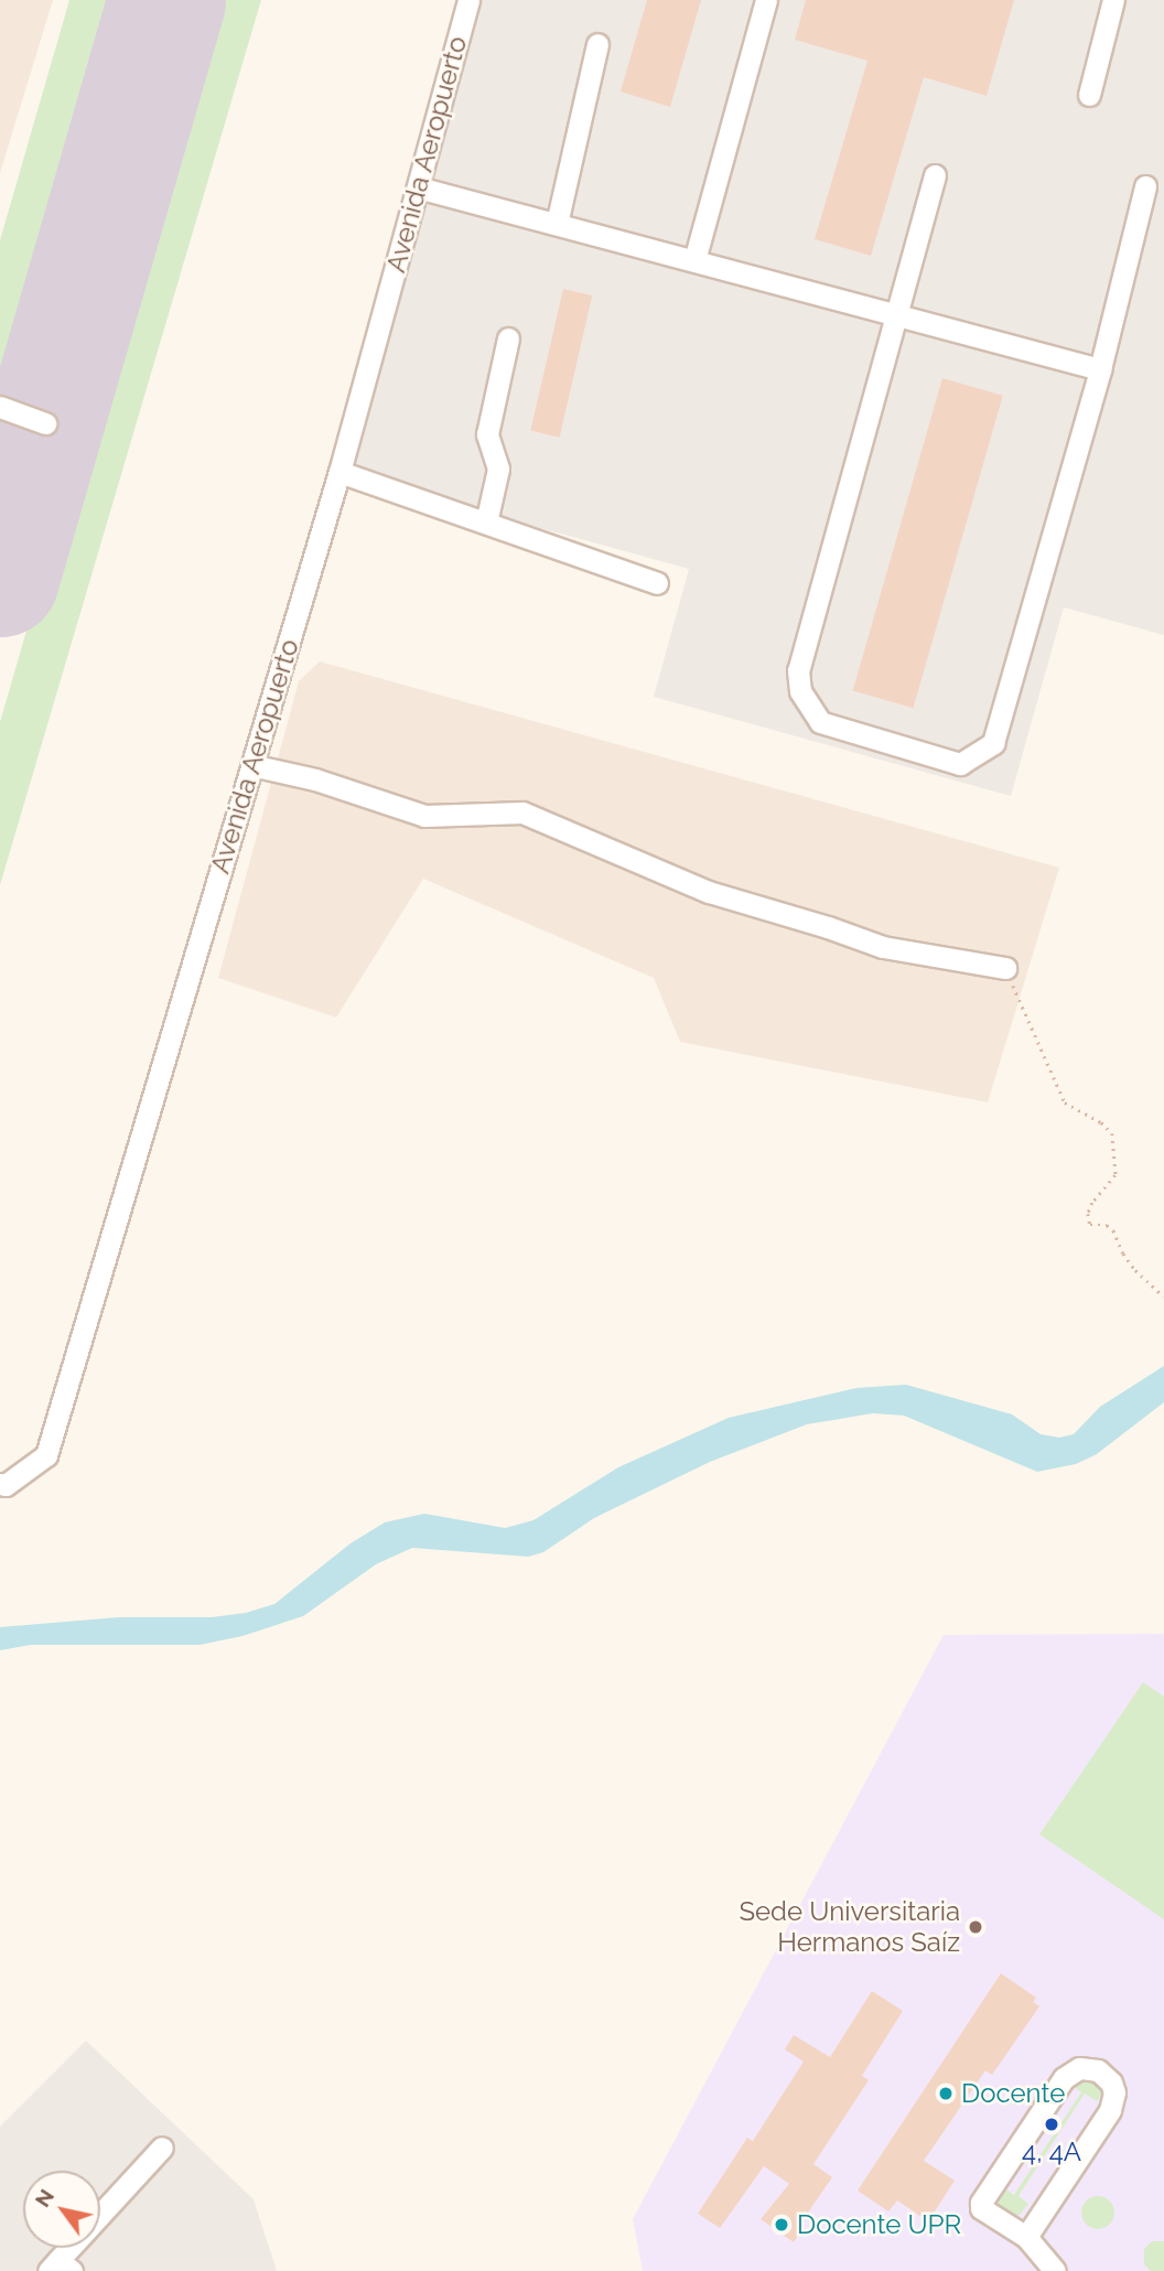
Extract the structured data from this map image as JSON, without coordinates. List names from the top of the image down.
{
  "streets": {
    "street": ["Avenida Aeropuerto"]
  },
  "places": [
    "Sede Universitaria Hermanos Saíz",
    "Docente",
    "4, 4A",
    "Docente UPR"
  ],
  "north": "top left"
}
